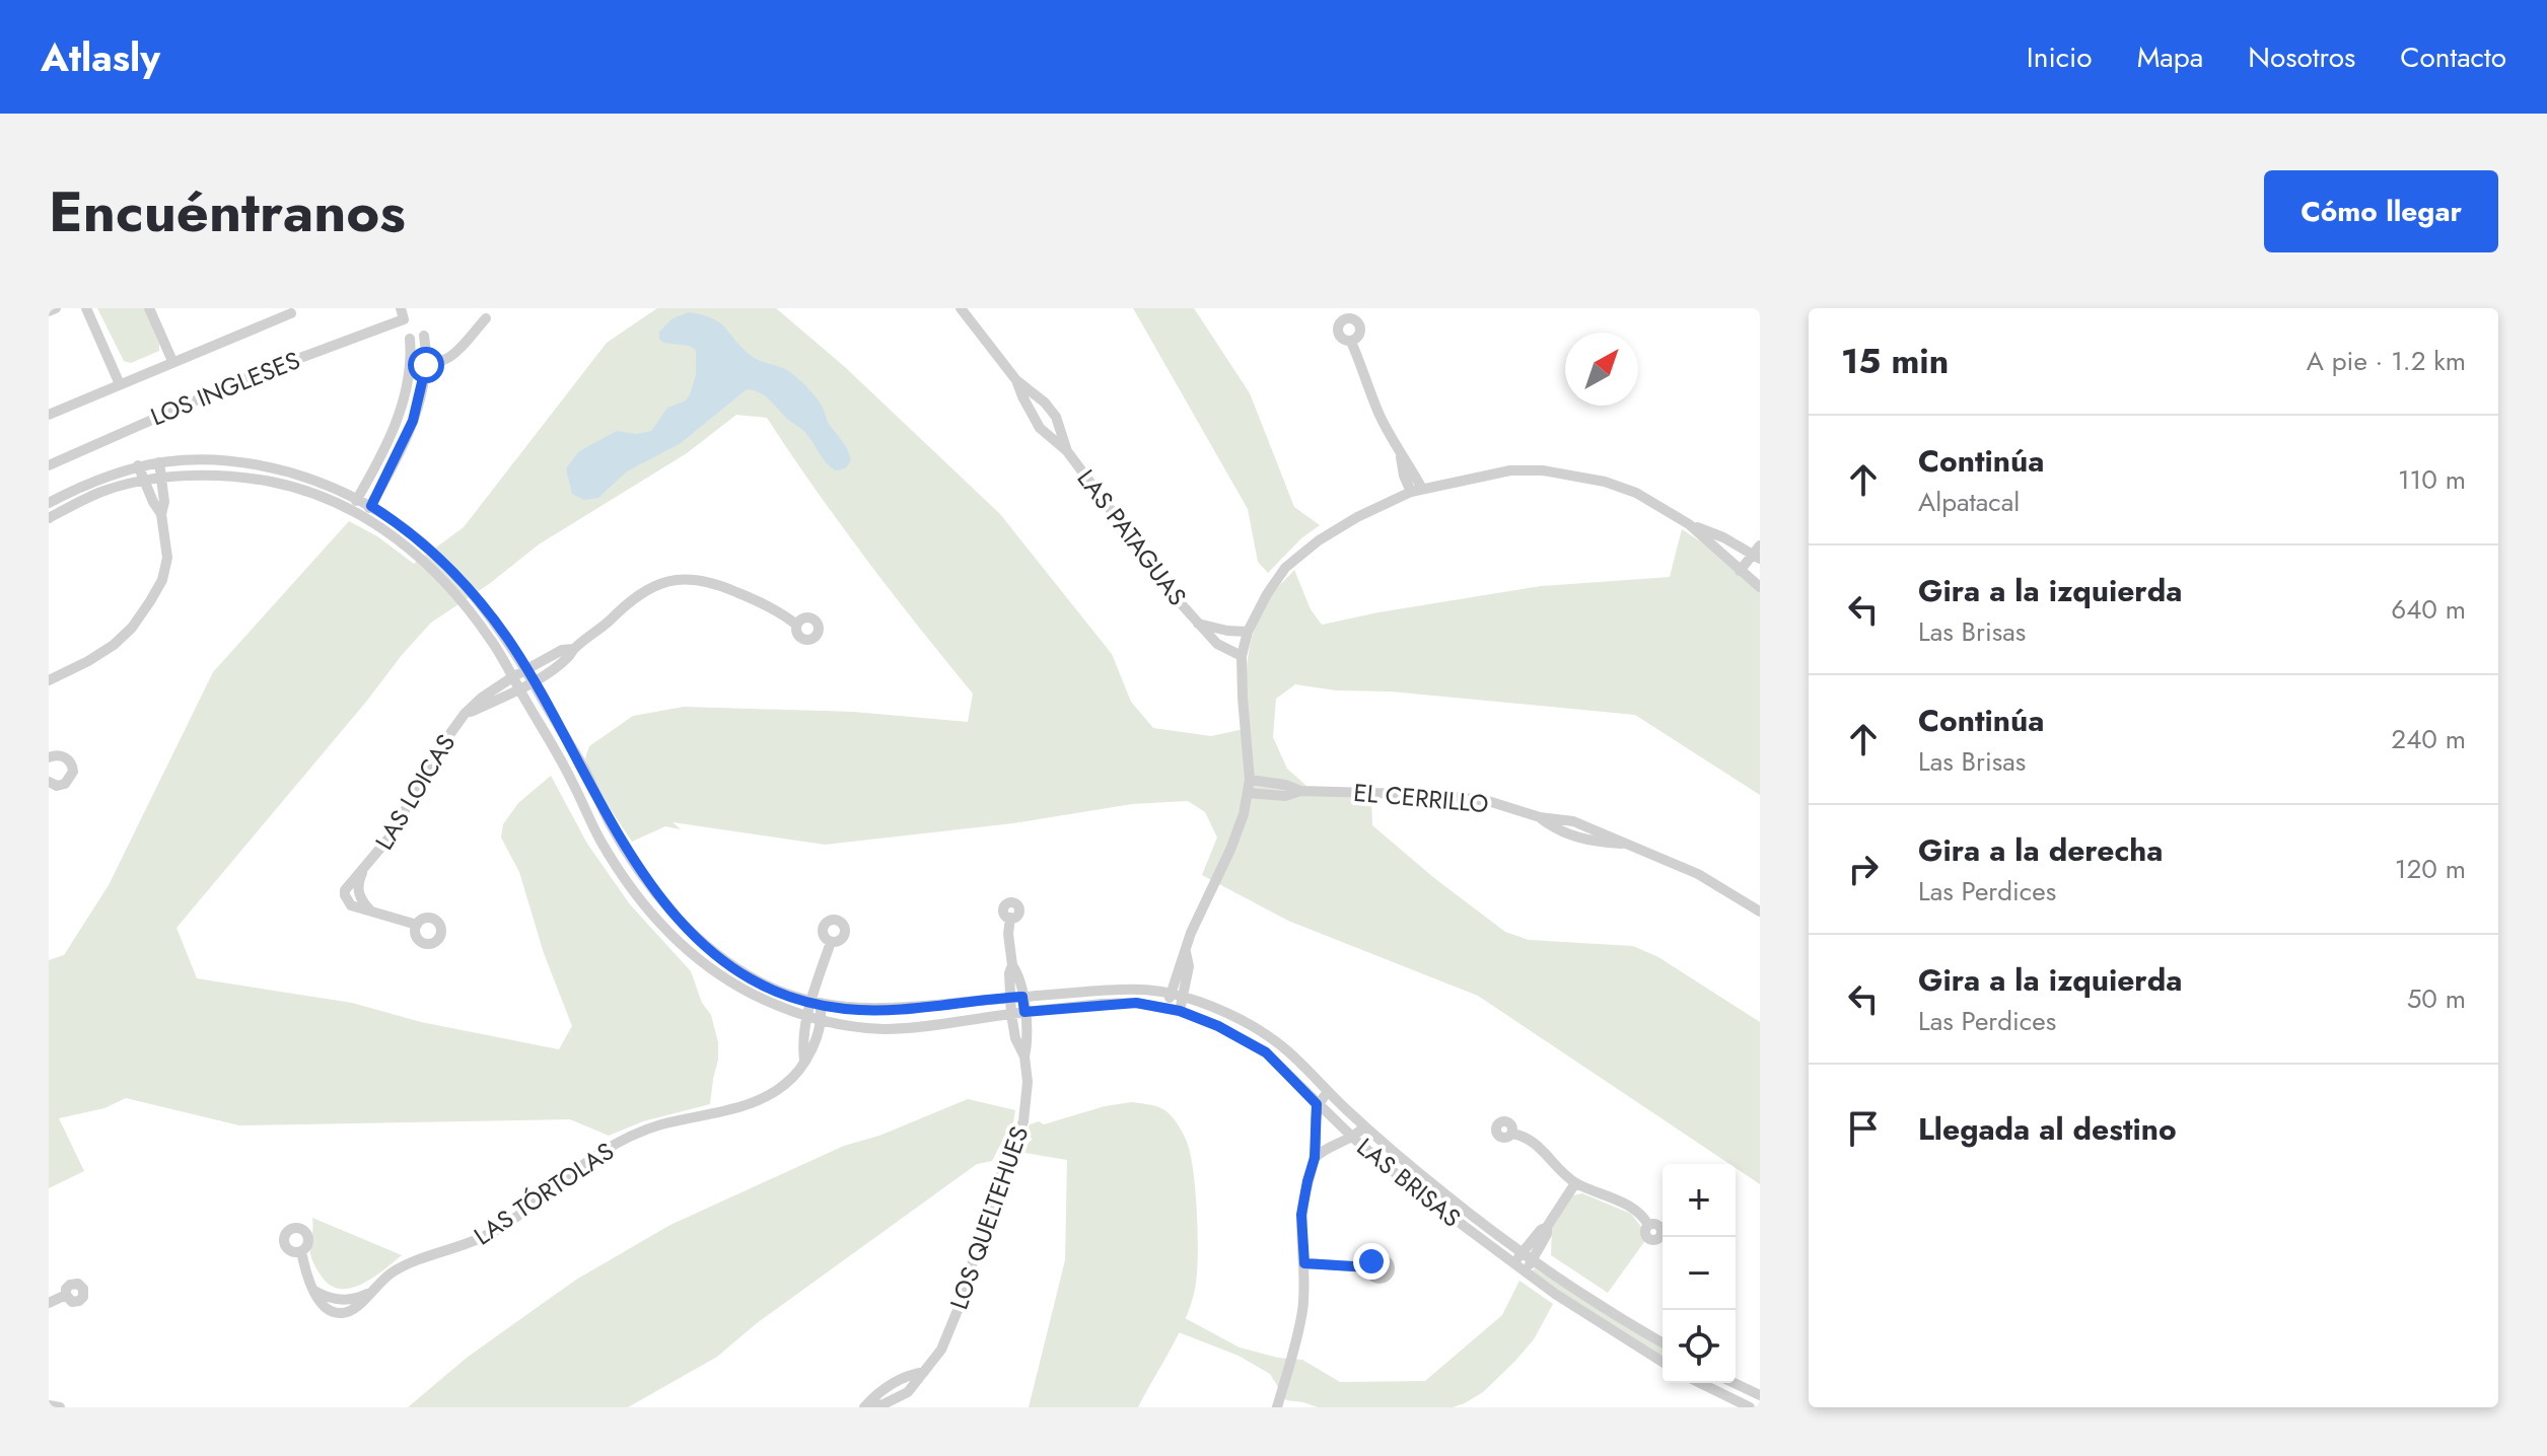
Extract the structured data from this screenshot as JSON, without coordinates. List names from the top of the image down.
{
  "streets": {
    "street": [
      "LOS INGLESES",
      "LAS PATAGUAS",
      "LAS LOICAS",
      "EL CERRILLO",
      "LAS BRISAS",
      "LAS TÓRTOLAS",
      "LOS QUELTEHUES"
    ]
  },
  "crossings": [
    ["LAS LOICAS", "LAS BRISAS"],
    ["LAS BRISAS", "LAS TÓRTOLAS"],
    ["LAS BRISAS", "LOS QUELTEHUES"]
  ],
  "north": "top right",
  "page": {
    "header": "Atlasly",
    "nav": [
      "Inicio",
      "Mapa",
      "Nosotros",
      "Contacto"
    ],
    "title": "Encuéntranos",
    "buttons": "Cómo llegar",
    "heading": ["15 min", "A pie · 1.2 km"],
    "list": [
      ["Continúa", "Alpatacal", "110 m"],
      ["Gira a la izquierda", "Las Brisas", "640 m"],
      ["Continúa", "Las Brisas", "240 m"],
      ["Gira a la derecha", "Las Perdices", "120 m"],
      ["Gira a la izquierda", "Las Perdices", "50 m"],
      "Llegada al destino"
    ],
    "map_buttons": ["+", "−"]
  }
}
